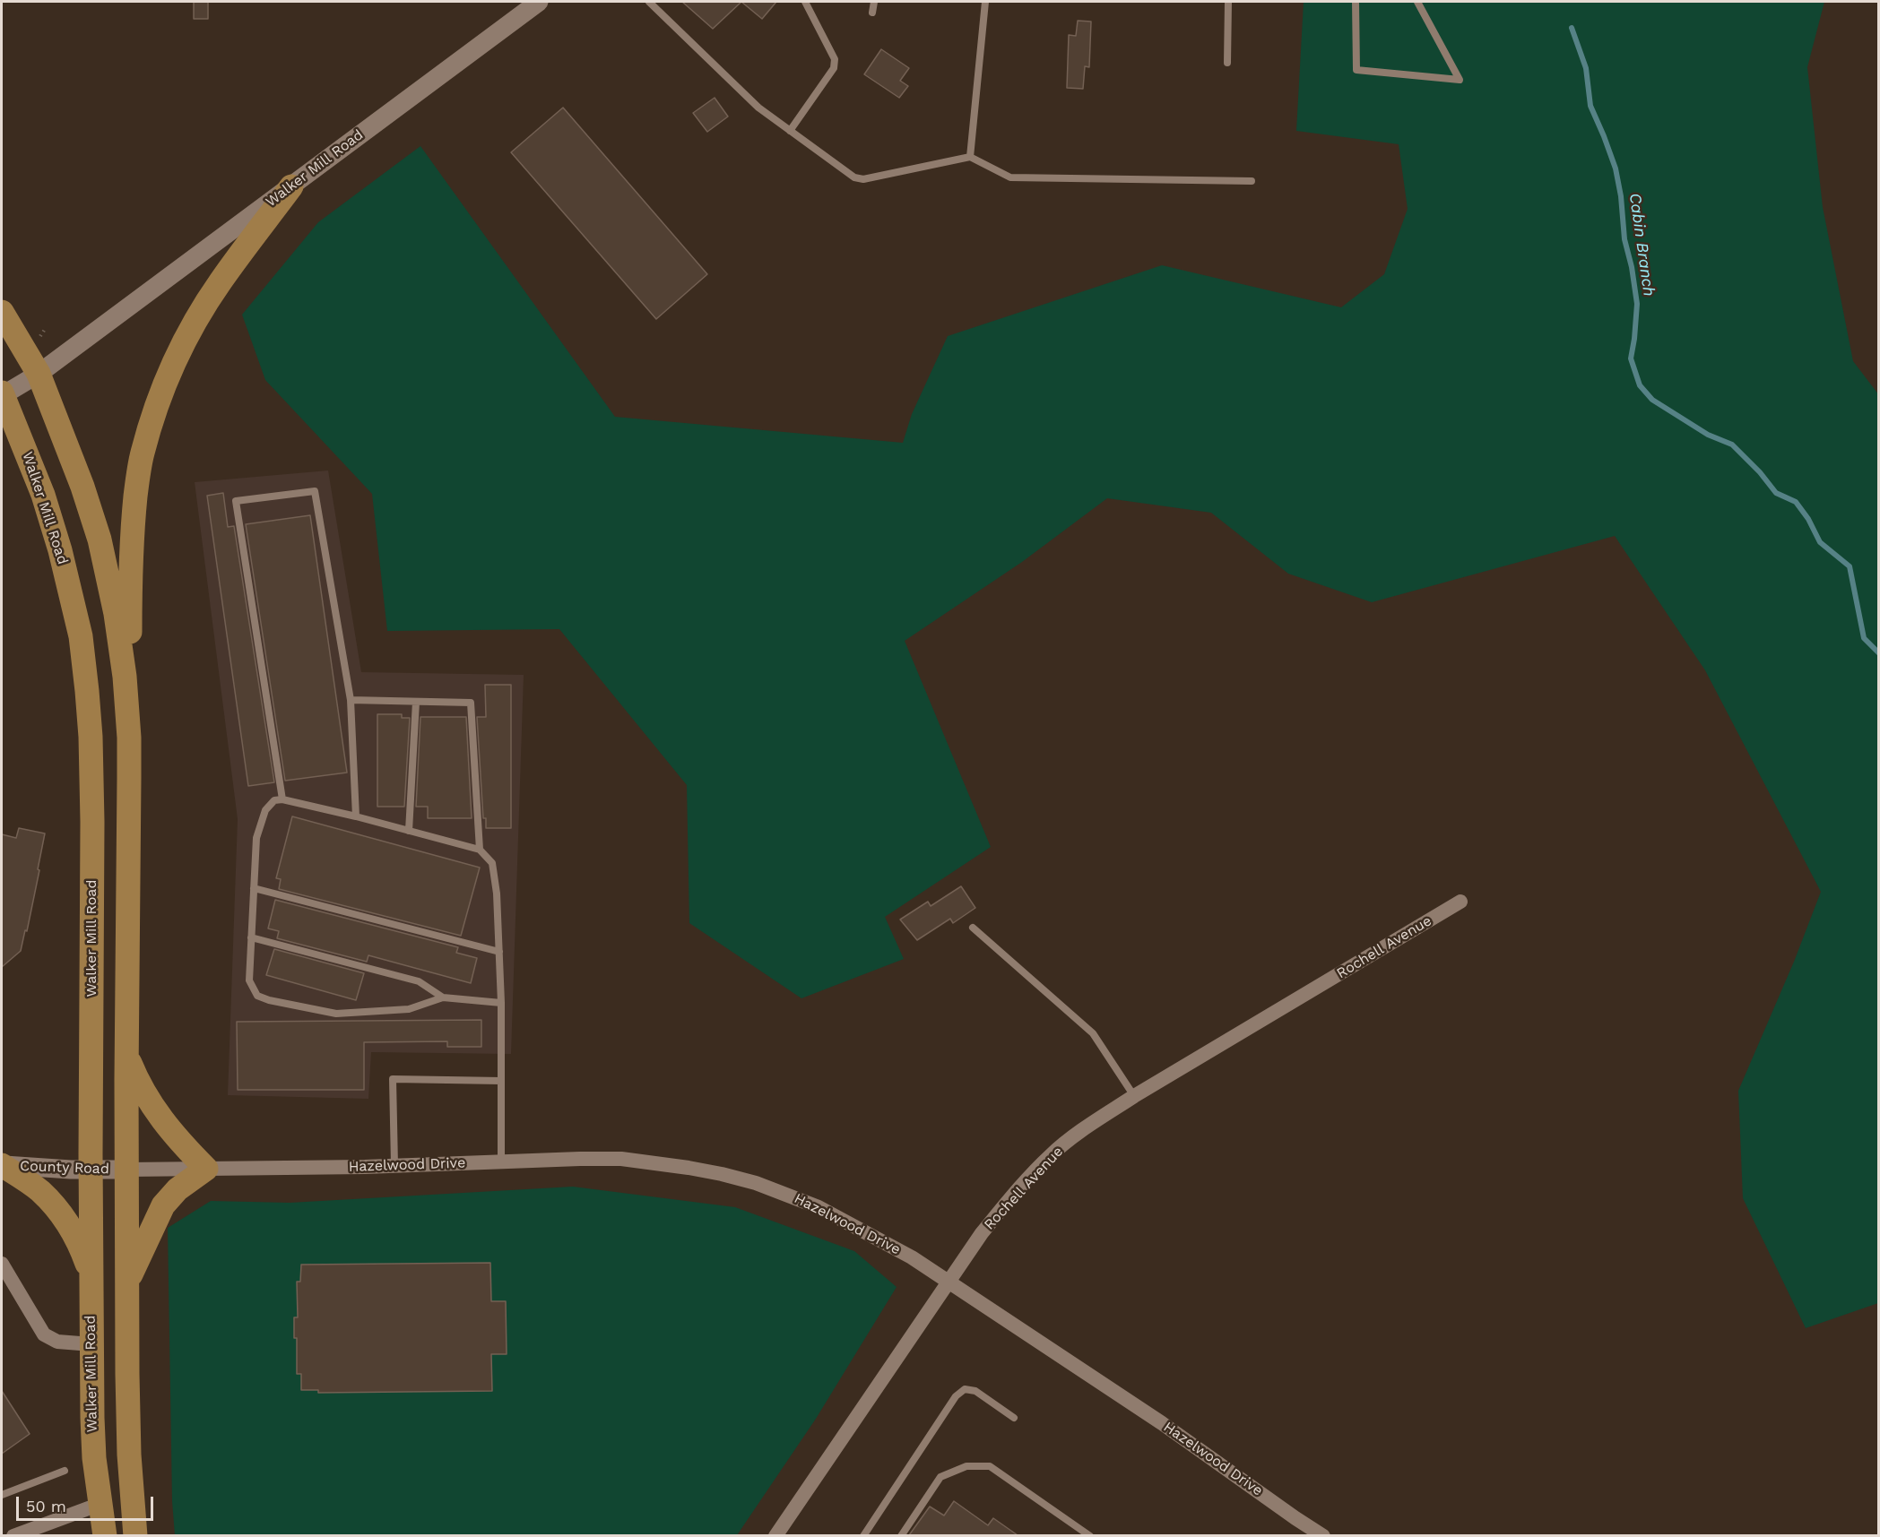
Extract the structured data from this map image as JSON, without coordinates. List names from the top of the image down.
{
  "streets": {
    "main road": ["Walker Mill Road"],
    "street": ["Rochell Avenue", "Hazelwood Drive", "County Road"]
  },
  "crossings": [
    ["Walker Mill Road", "County Road"],
    ["Rochell Avenue", "Hazelwood Drive"],
    ["Hazelwood Drive", "County Road"]
  ],
  "water": ["Cabin Branch"],
  "scale_bar": "50 m"
}
